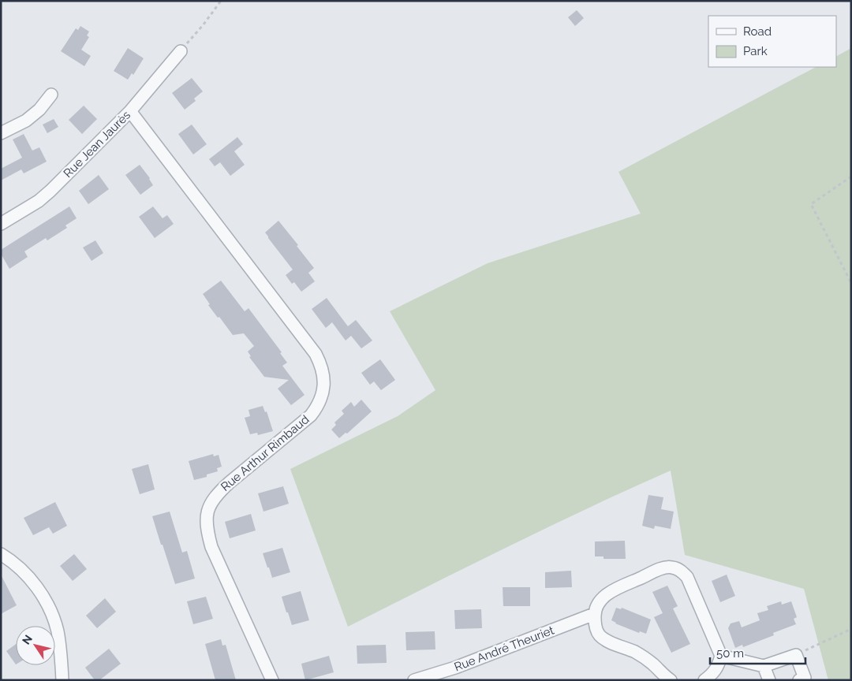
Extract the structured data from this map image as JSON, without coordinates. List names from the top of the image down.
{
  "streets": {
    "street": ["Rue Jean Jaurès", "Rue Arthur Rimbaud", "Rue André Theuriet"]
  },
  "crossings": [
    ["Rue Jean Jaurès", "Rue Arthur Rimbaud"]
  ],
  "legend": ["Road", "Park"],
  "scale_bar": "50 m",
  "north": "top left"
}
